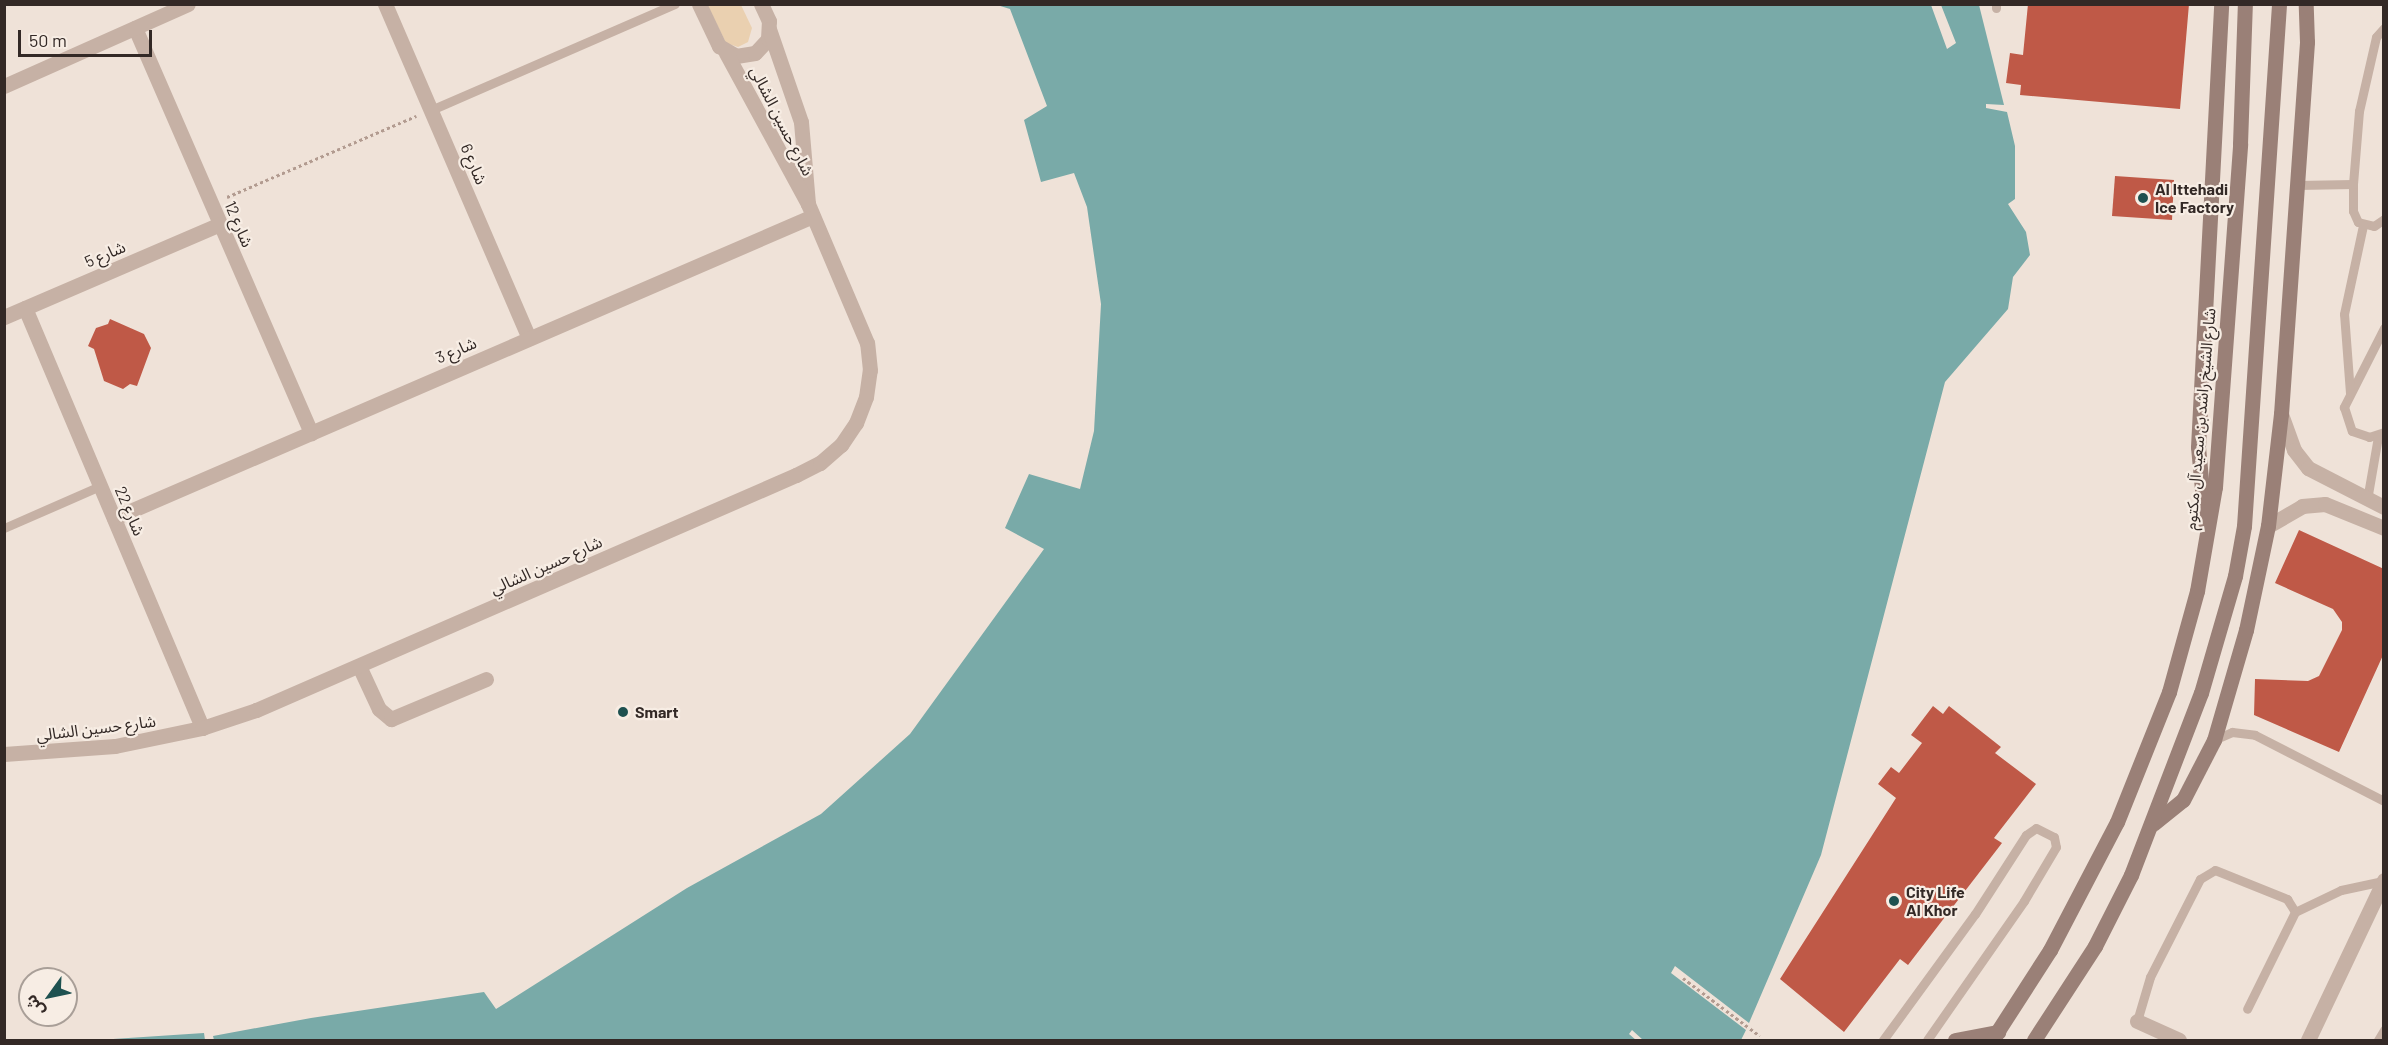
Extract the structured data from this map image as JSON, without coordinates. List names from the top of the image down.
{
  "streets": {
    "main road": ["شارع الشيخ راشد بن سعيد آل مكتوم"],
    "street": [
      "شارع حسين الشالي",
      "شارع 6",
      "شارع 12",
      "شارع 5",
      "شارع 3",
      "شارع 22"
    ]
  },
  "crossings": [
    ["شارع حسين الشالي", "شارع 3"],
    ["شارع حسين الشالي", "شارع 22"],
    ["شارع 6", "شارع 3"],
    ["شارع 12", "شارع 5"],
    ["شارع 12", "شارع 3"],
    ["شارع 5", "شارع 22"],
    ["شارع 3", "شارع 22"]
  ],
  "places": ["Al Ittehadi Ice Factory", "Smart", "City Life Al Khor"],
  "scale_bar": "50 m",
  "north": "bottom left"
}
